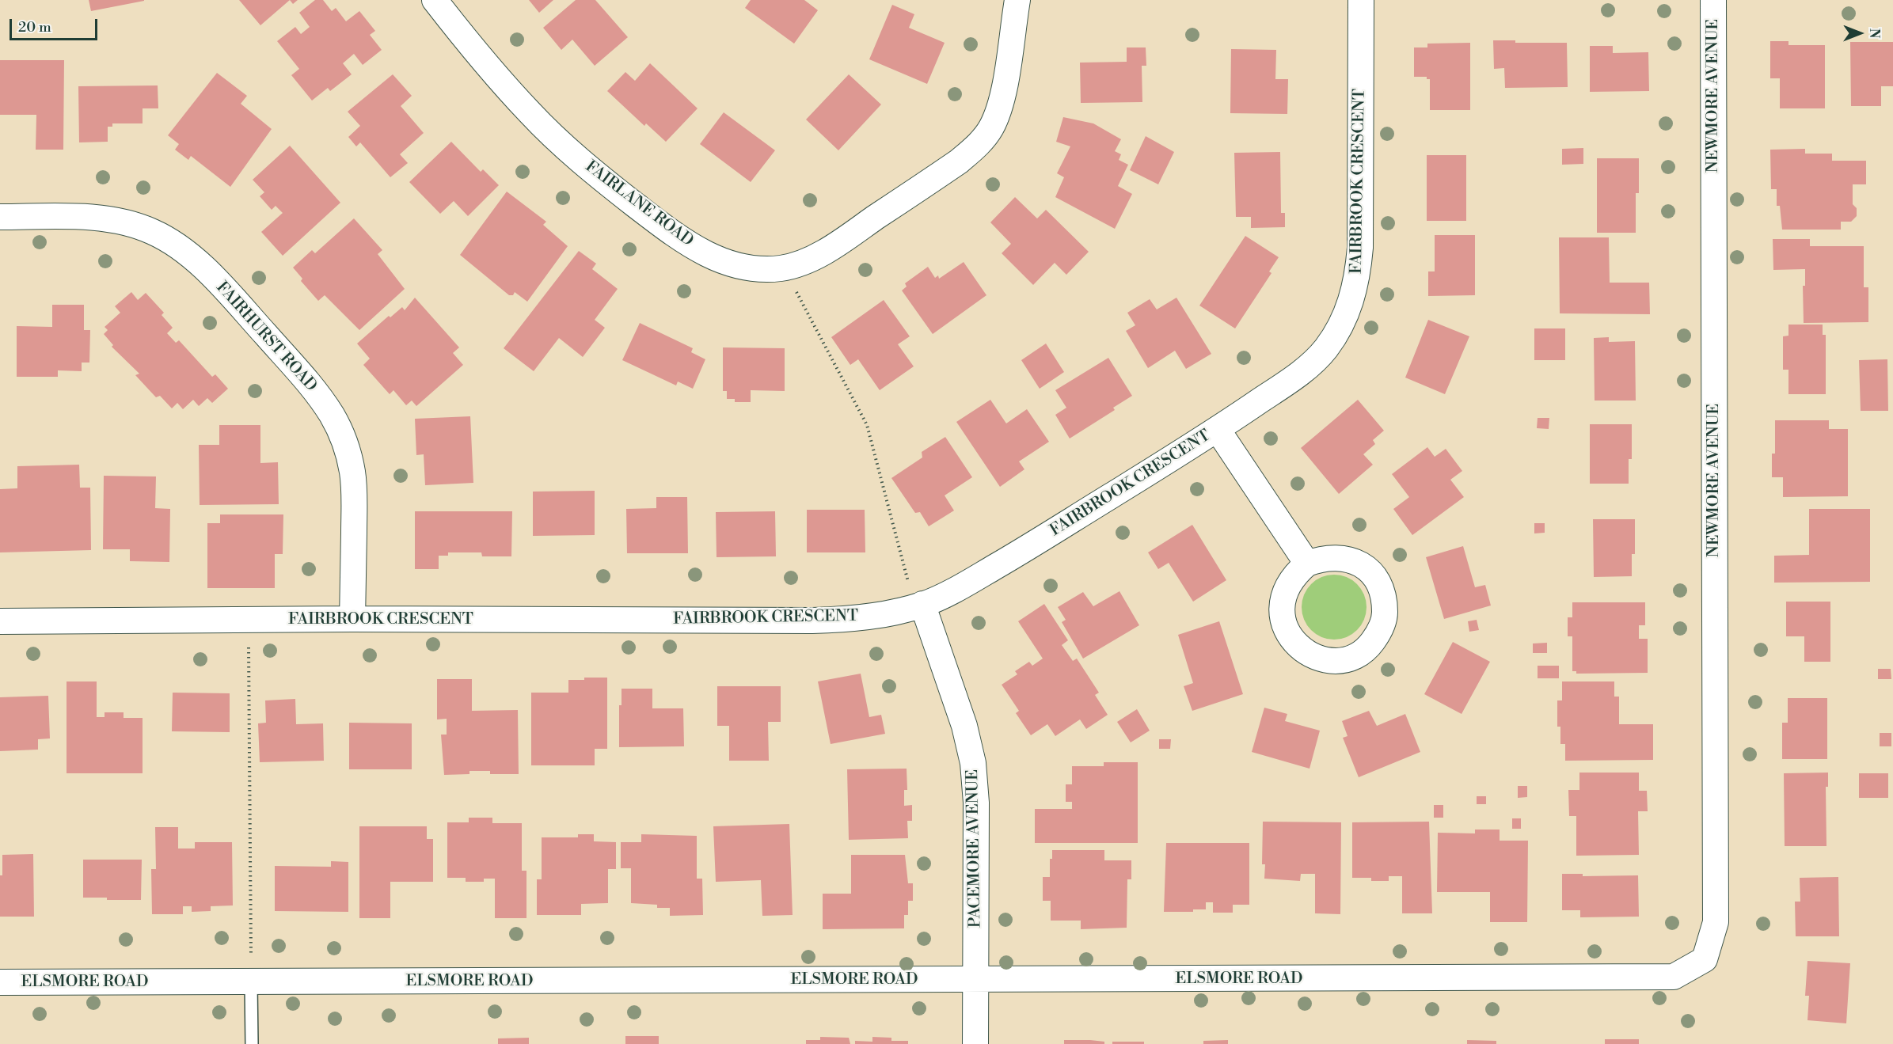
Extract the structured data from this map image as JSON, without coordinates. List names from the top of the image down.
{
  "streets": {
    "street": [
      "NEWMORE AVENUE",
      "FAIRBROOK CRESCENT",
      "FAIRLANE ROAD",
      "FAIRHURST ROAD",
      "PACEMORE AVENUE",
      "ELSMORE ROAD"
    ]
  },
  "crossings": [
    ["NEWMORE AVENUE", "ELSMORE ROAD"],
    ["FAIRBROOK CRESCENT", "FAIRHURST ROAD"],
    ["FAIRBROOK CRESCENT", "PACEMORE AVENUE"],
    ["PACEMORE AVENUE", "ELSMORE ROAD"]
  ],
  "scale_bar": "20 m",
  "north": "right"
}
